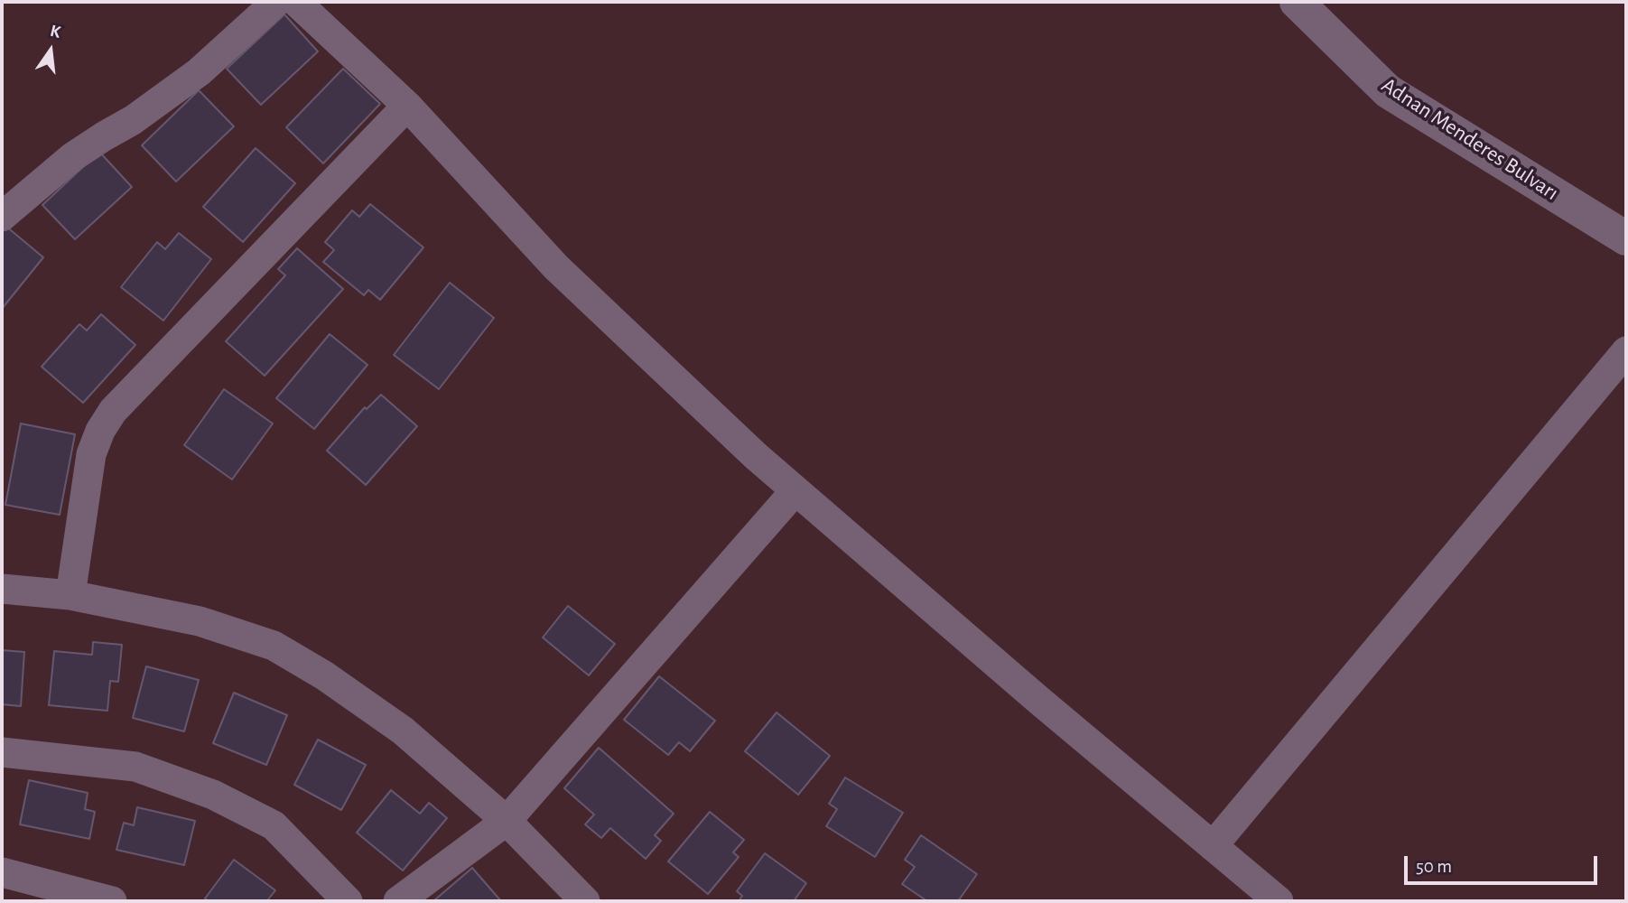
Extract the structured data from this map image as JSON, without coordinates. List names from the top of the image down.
{
  "streets": {
    "main road": ["Adnan Menderes Bulvarı"]
  },
  "scale_bar": "50 m",
  "north": "top"
}
